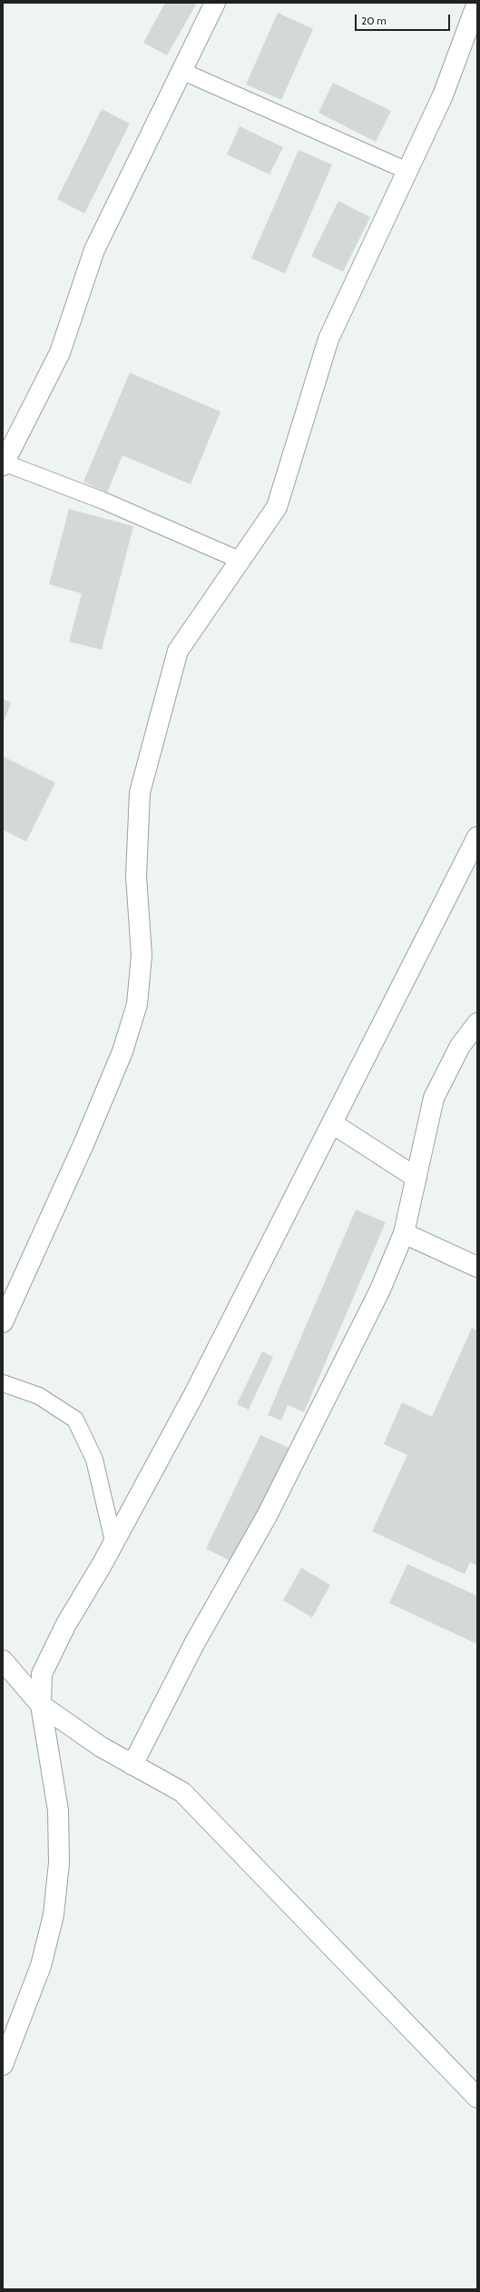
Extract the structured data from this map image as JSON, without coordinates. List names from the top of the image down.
{
  "scale_bar": "20 m"
}
